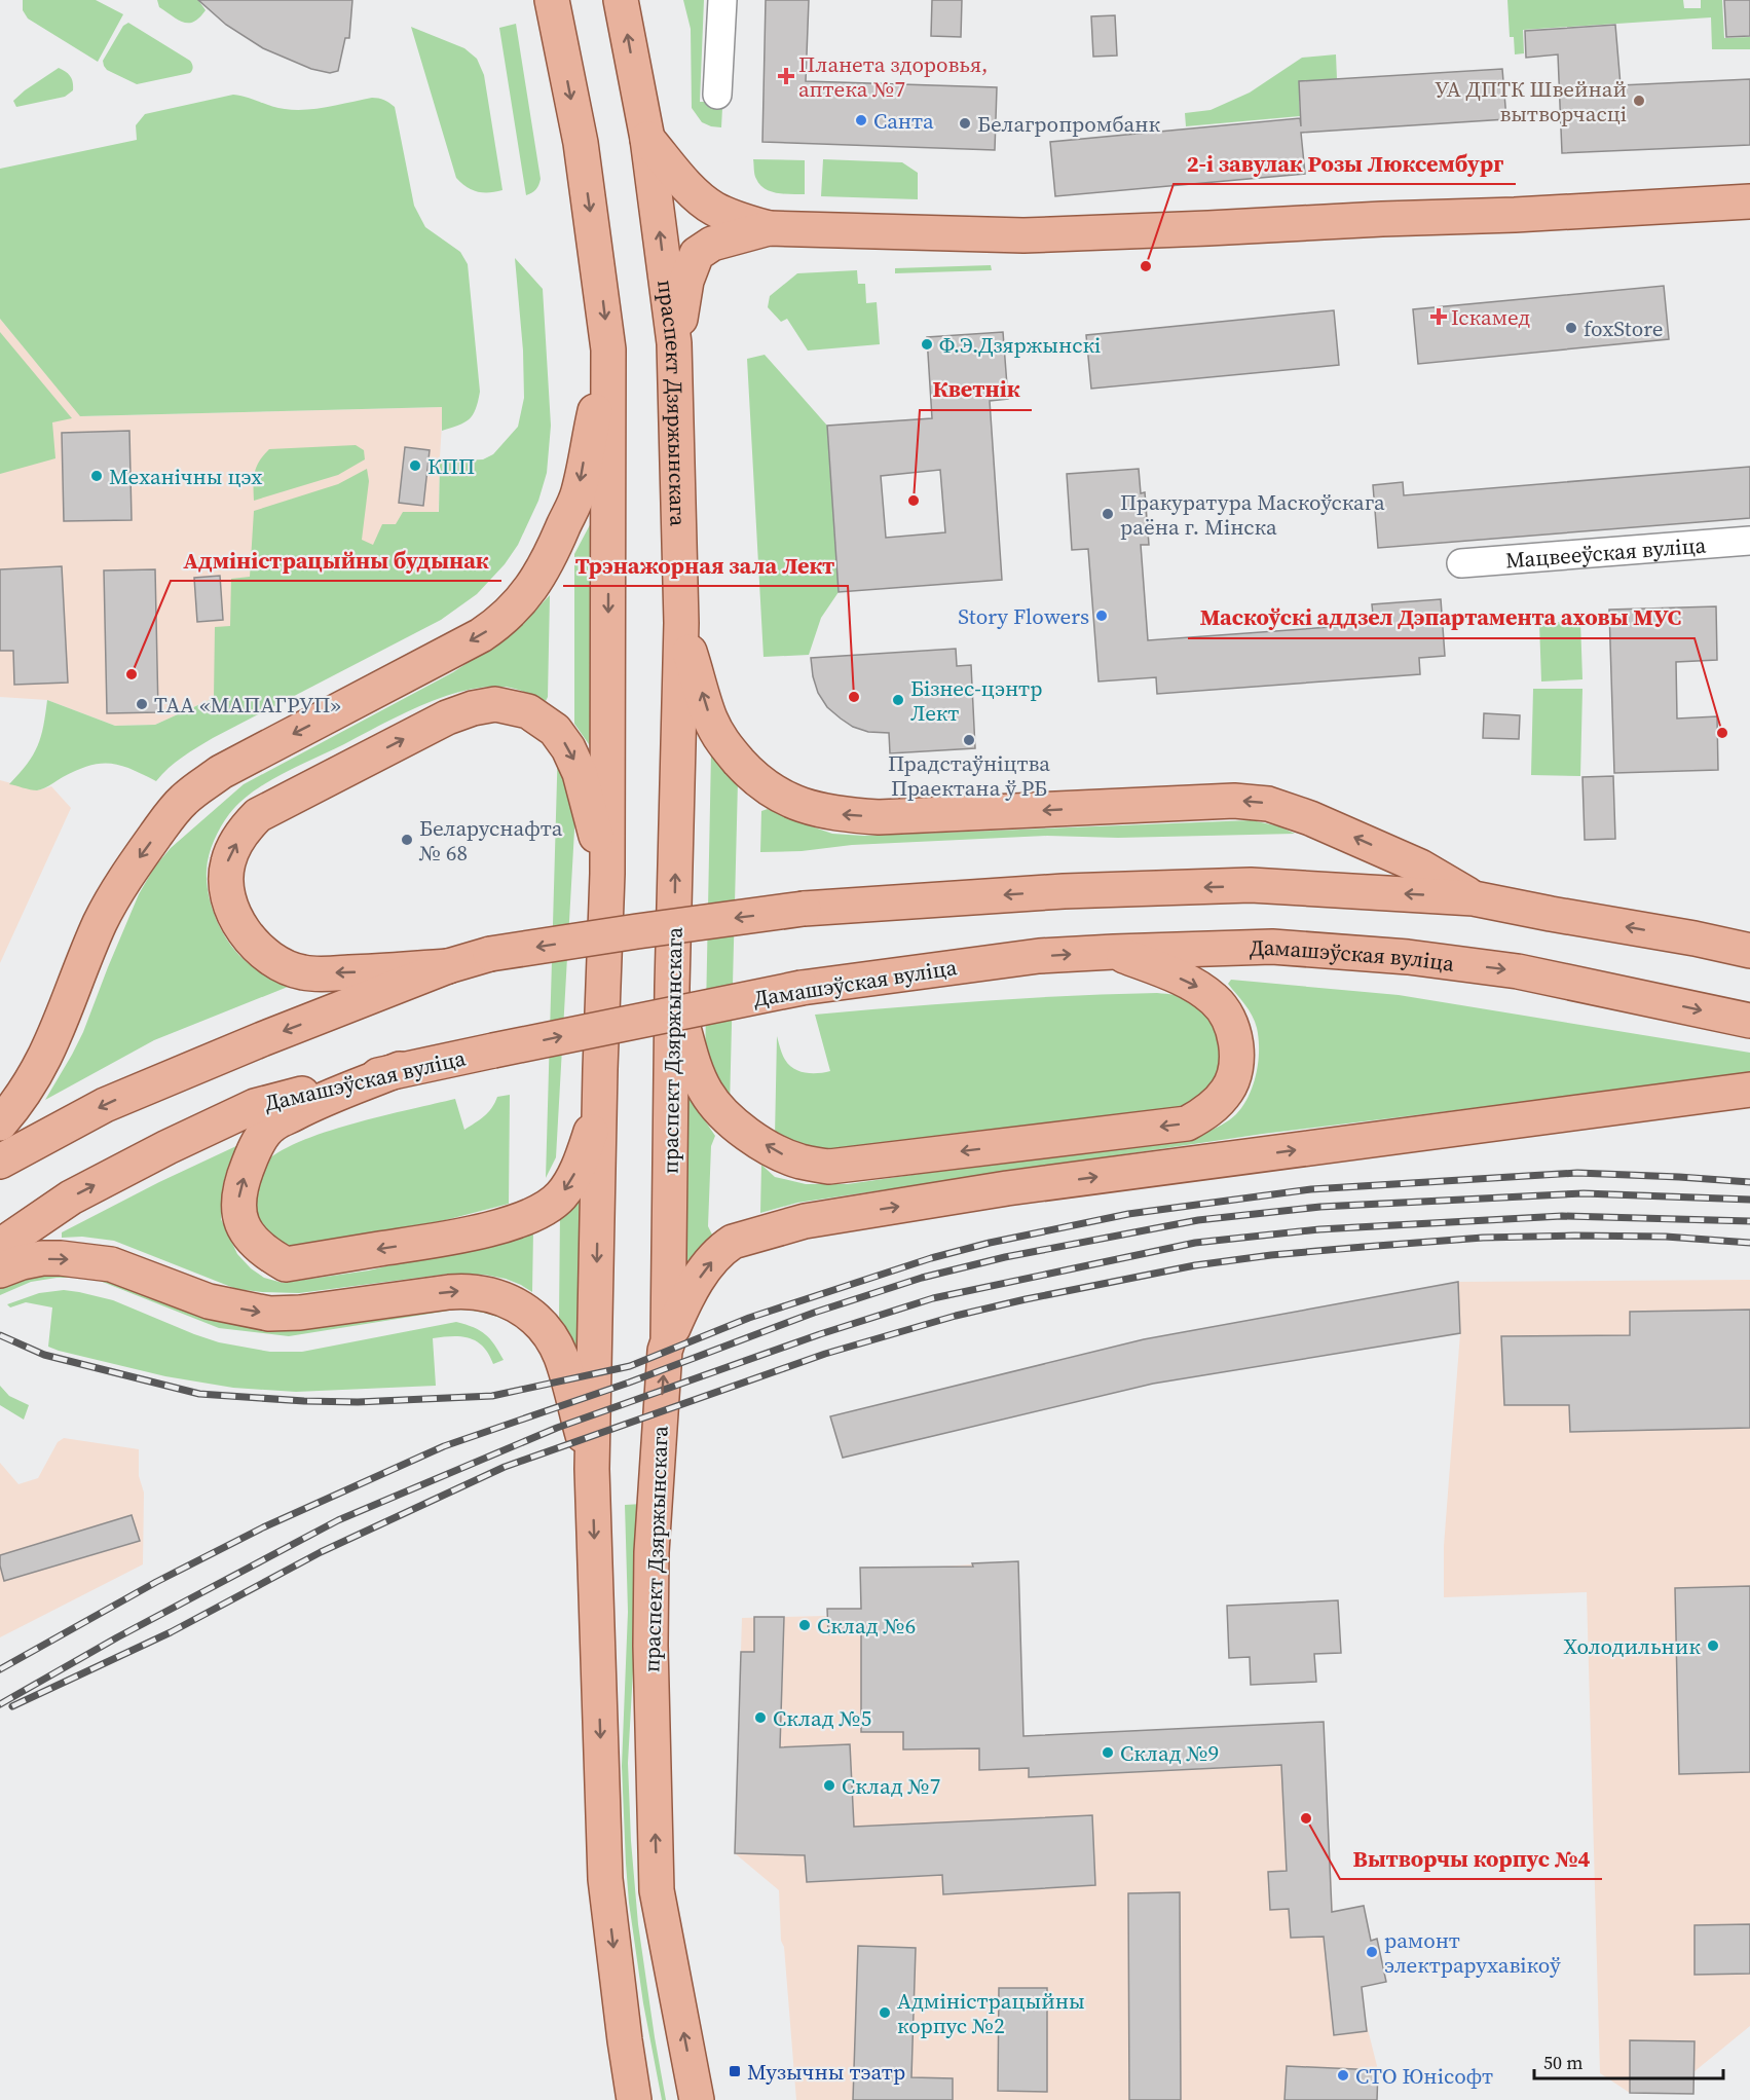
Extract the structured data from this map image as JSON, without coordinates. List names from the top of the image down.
{
  "streets": {
    "main road": ["праспект Дзяржынскага", "Дамашэўская вуліца"],
    "street": ["Мацвееўская вуліца"]
  },
  "places": {
    "health": ["Планета здоровья, аптека №7", "Іскамед"],
    "other": [
      "УА ДПТК Швейнай вытворчасці",
      "Санта",
      "Белагропромбанк",
      "2-і завулак Розы Люксембург",
      "foxStore",
      "Ф.Э.Дзяржынскі",
      "КПП",
      "Механічны цэх",
      "Кветнік",
      "Пракуратура Маскоўскага раёна г. Мінска",
      "Story Flowers",
      "Адміністрацыйны будынак",
      "Трэнажорная зала Лект",
      "Бізнес-цэнтр Лект",
      "ТАА «МАПАГРУП»",
      "Маскоўскі аддзел Дэпартамента аховы МУС",
      "Прадстаўніцтва Праектана ў РБ",
      "Беларуснафта № 68",
      "Склад №6",
      "Холодильник",
      "Склад №5",
      "Склад №9",
      "Склад №7",
      "Вытворчы корпус №4",
      "рамонт электрарухавікоў",
      "Адміністрацыйны корпус №2",
      "СТО Юнісофт"
    ],
    "transit": ["Музычны тэатр"]
  },
  "scale_bar": "50 m"
}
